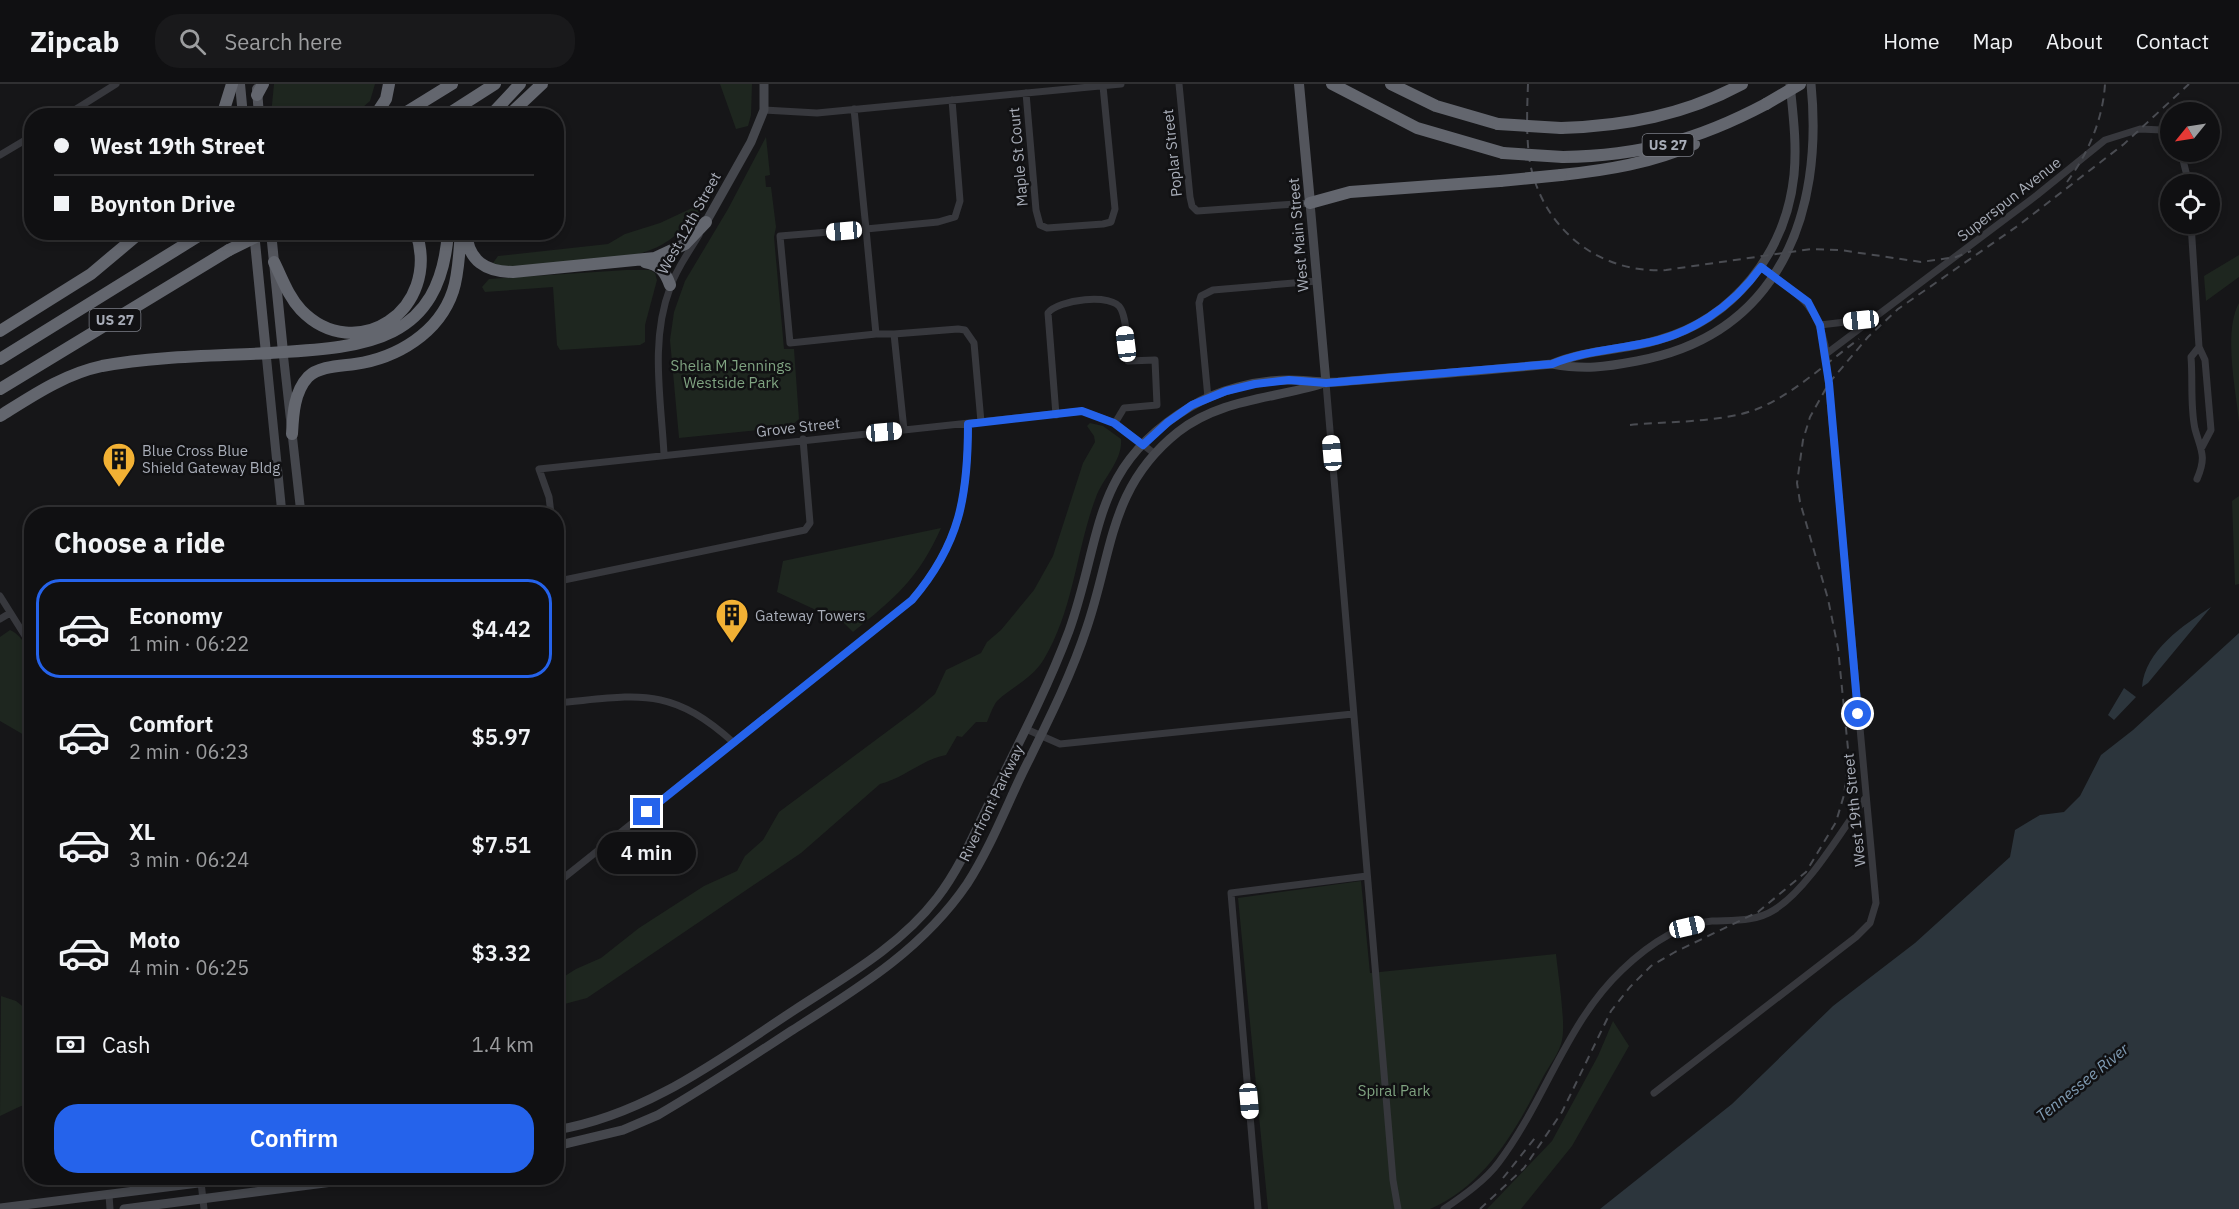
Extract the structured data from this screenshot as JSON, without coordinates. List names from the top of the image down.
{
  "streets": {
    "highway": ["US 27"],
    "main road": ["West 12th Street", "West Main Street", "Riverfront Parkway"],
    "street": [
      "Poplar Street",
      "Maple St Court",
      "Superspun Avenue",
      "Grove Street",
      "West 19th Street"
    ]
  },
  "crossings": [
    ["Poplar Street", "West Main Street"],
    ["Superspun Avenue", "West 19th Street"],
    ["West 12th Street", "Grove Street"],
    ["West Main Street", "Riverfront Parkway"],
    ["Grove Street", "Riverfront Parkway"],
    ["Riverfront Parkway", "West 19th Street"]
  ],
  "water": ["Tennessee River"],
  "parks": ["Shelia M Jennings Westside Park", "Spiral Park"],
  "places": {
    "building": ["Blue Cross Blue Shield Gateway Bldg", "Gateway Towers"]
  },
  "north": "bottom left",
  "page": {
    "header": "Zipcab",
    "search": "Search here",
    "nav": [
      "Home",
      "Map",
      "About",
      "Contact"
    ],
    "banner": ["West 19th Street", "Boynton Drive"],
    "heading": "Choose a ride",
    "list": [
      {
        "name": "Economy",
        "note": "1 min · 06:22",
        "value": "$4.42"
      },
      {
        "name": "Comfort",
        "note": "2 min · 06:23",
        "value": "$5.97"
      },
      {
        "name": "XL",
        "note": "3 min · 06:24",
        "value": "$7.51"
      },
      {
        "name": "Moto",
        "note": "4 min · 06:25",
        "value": "$3.32"
      }
    ],
    "bubble": "4 min",
    "pay": ["Cash", "1.4 km"],
    "buttons": "Confirm"
  }
}
